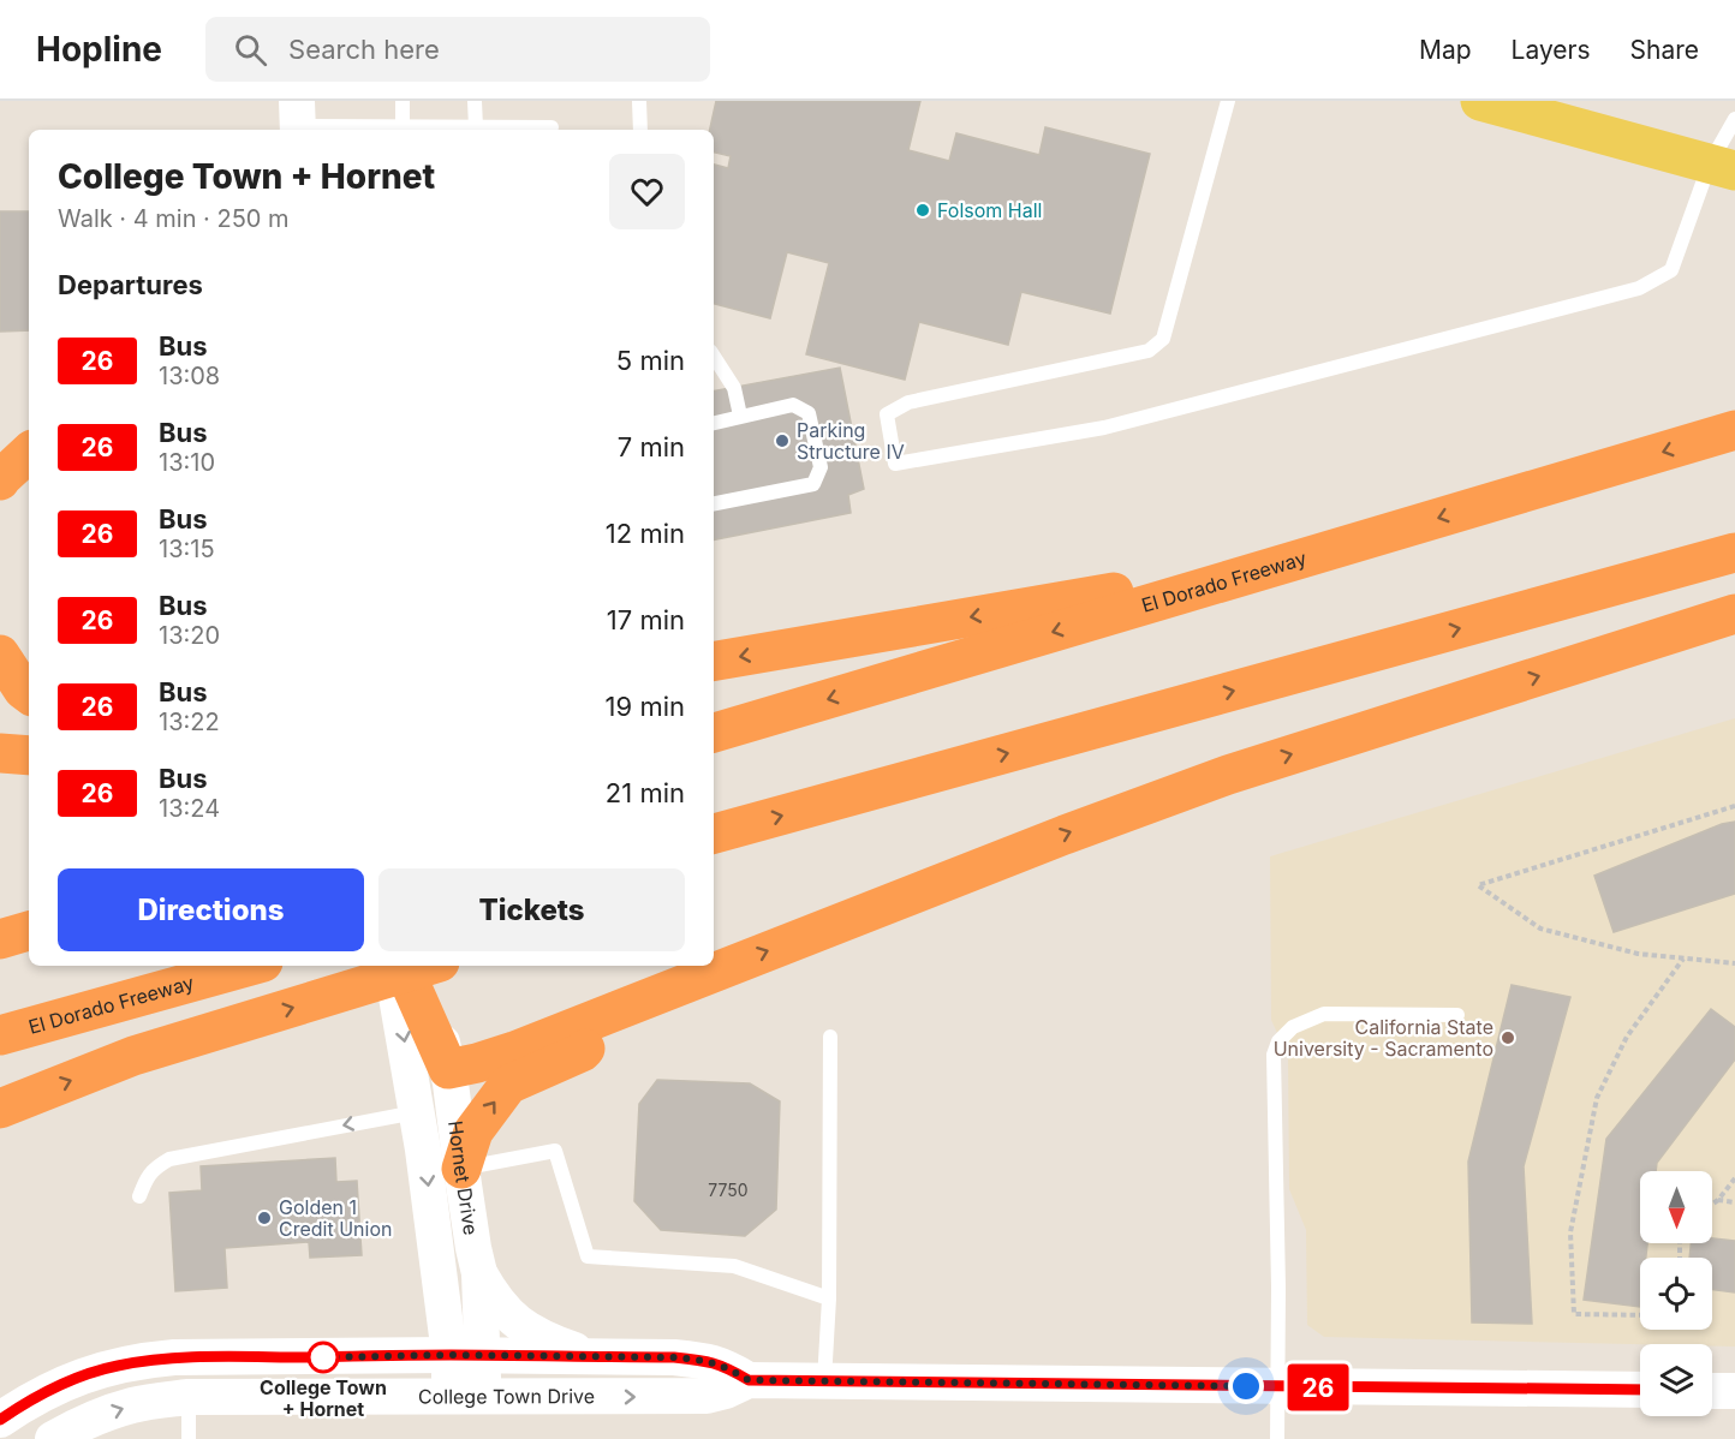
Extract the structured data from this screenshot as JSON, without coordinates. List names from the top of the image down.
{
  "streets": {
    "highway": ["El Dorado Freeway"],
    "street": ["Hornet Drive", "College Town Drive"]
  },
  "crossings": [
    ["Hornet Drive", "College Town Drive"]
  ],
  "places": [
    "Folsom Hall",
    "Parking Structure IV",
    "California State University - Sacramento",
    "Golden 1 Credit Union",
    "College Town + Hornet"
  ],
  "lines": ["bus line 26"],
  "house_numbers": ["7750"],
  "north": "bottom",
  "page": {
    "header": "Hopline",
    "search": "Search here",
    "nav": ["Map", "Layers", "Share"],
    "on_map": "26",
    "heading": [
      ["College Town + Hornet", "Walk · 4 min · 250 m"],
      "Departures"
    ],
    "list": [
      {
        "mark": "26",
        "name": "Bus",
        "note": "13:08",
        "value": "5 min"
      },
      {
        "mark": "26",
        "name": "Bus",
        "note": "13:10",
        "value": "7 min"
      },
      {
        "mark": "26",
        "name": "Bus",
        "note": "13:15",
        "value": "12 min"
      },
      {
        "mark": "26",
        "name": "Bus",
        "note": "13:20",
        "value": "17 min"
      },
      {
        "mark": "26",
        "name": "Bus",
        "note": "13:22",
        "value": "19 min"
      },
      {
        "mark": "26",
        "name": "Bus",
        "note": "13:24",
        "value": "21 min"
      }
    ],
    "buttons": ["Directions", "Tickets"]
  }
}
